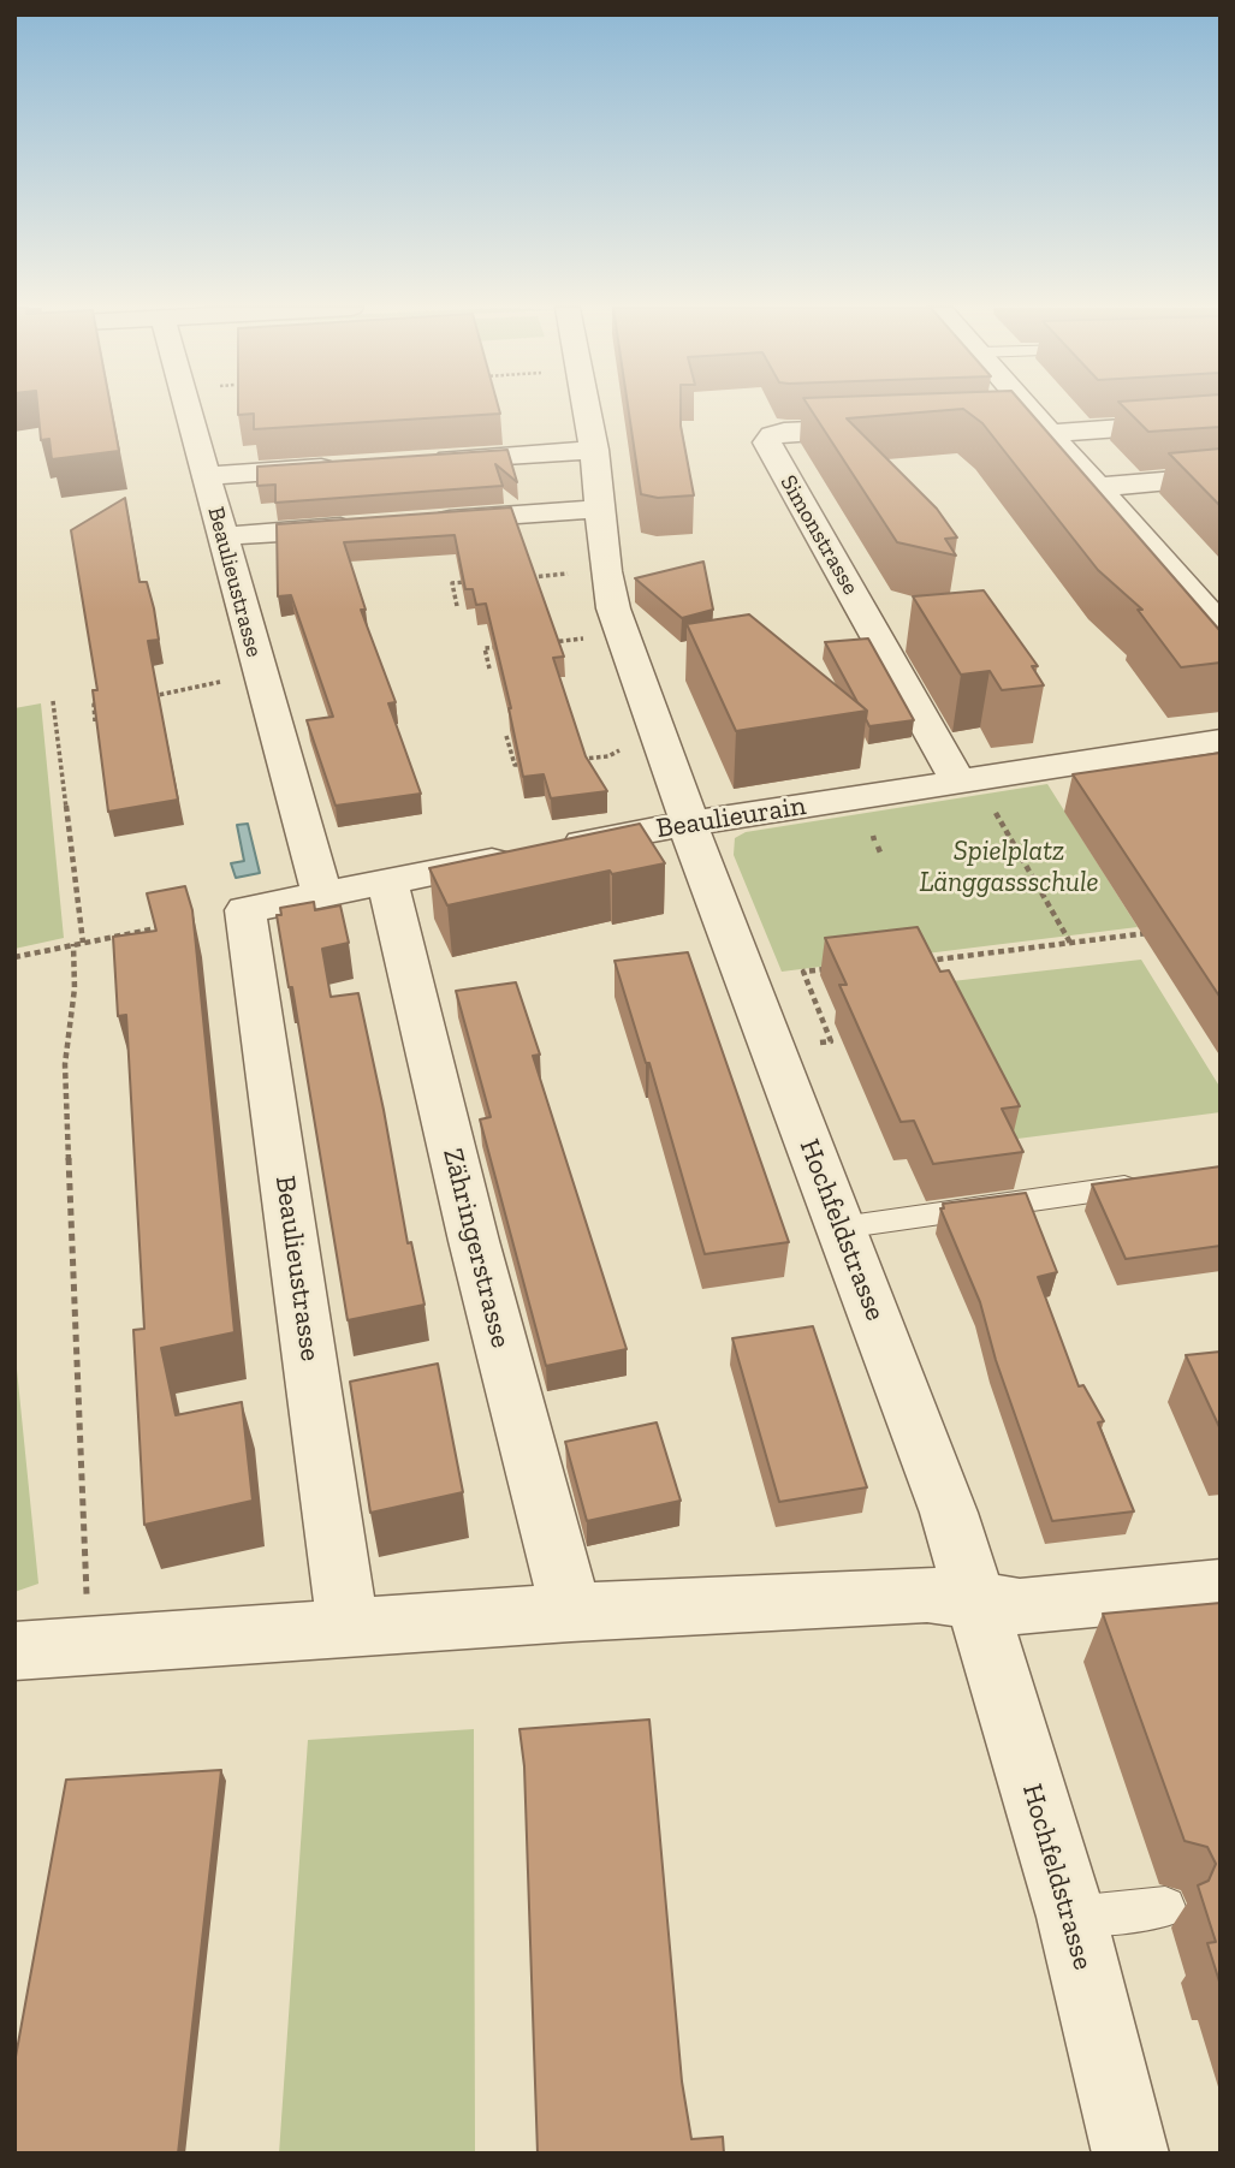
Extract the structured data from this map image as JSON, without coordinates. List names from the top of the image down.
{
  "streets": {
    "street": [
      "Simonstrasse",
      "Beaulieustrasse",
      "Beaulieurain",
      "Hochfeldstrasse",
      "Zähringerstrasse"
    ]
  },
  "crossings": [
    ["Simonstrasse", "Beaulieurain"],
    ["Beaulieustrasse", "Beaulieurain"],
    ["Beaulieurain", "Hochfeldstrasse"],
    ["Beaulieurain", "Zähringerstrasse"]
  ],
  "parks": ["Spielplatz Länggassschule"]
}
